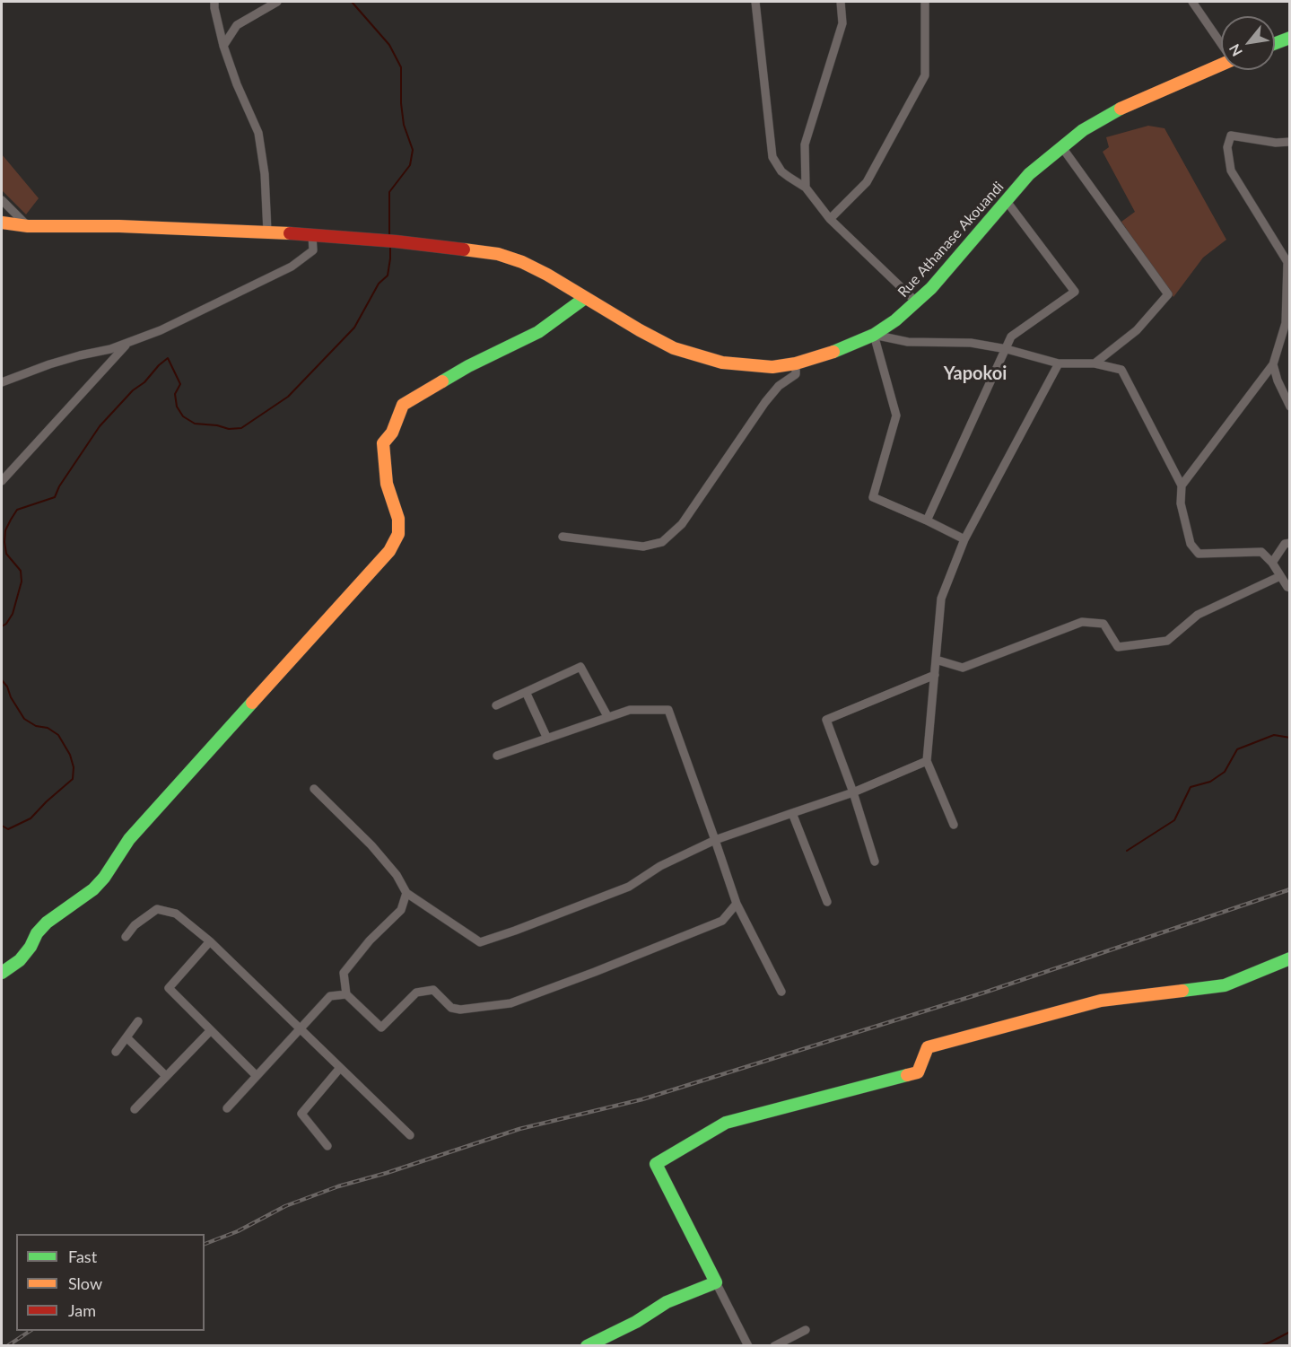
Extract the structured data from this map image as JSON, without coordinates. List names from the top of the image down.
{
  "streets": {
    "street": ["Rue Athanase Akouandi"]
  },
  "districts": ["Yapokoi"],
  "legend": ["Fast", "Slow", "Jam"],
  "north": "bottom left"
}
